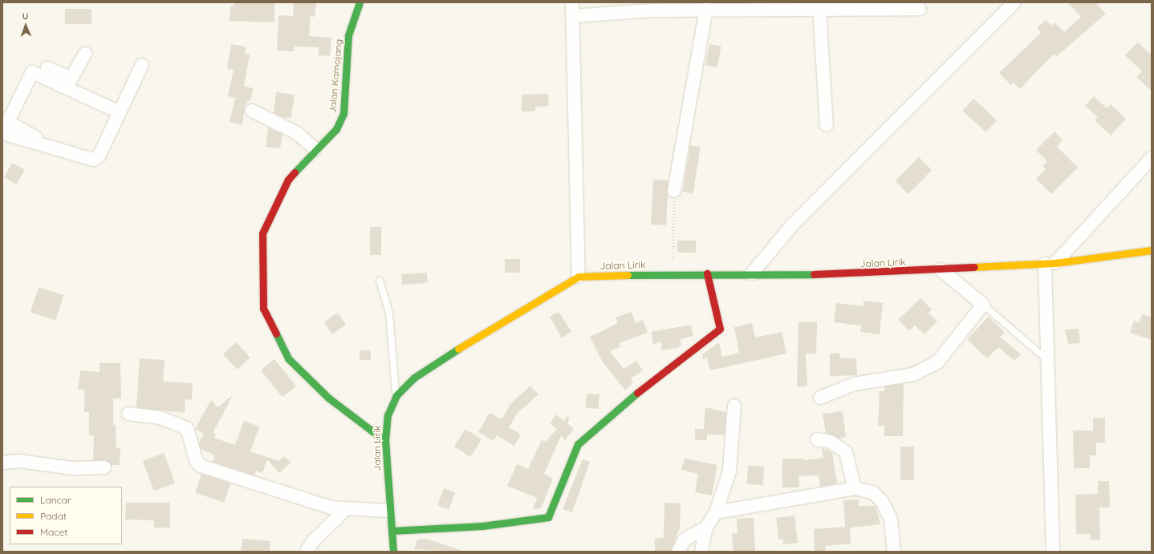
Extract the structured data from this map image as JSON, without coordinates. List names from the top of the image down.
{
  "streets": {
    "street": ["Jalan Kamojang", "Jalan Lirik"]
  },
  "crossings": [
    ["Jalan Kamojang", "Jalan Lirik"]
  ],
  "legend": ["Lancar", "Padat", "Macet"],
  "north": "top"
}
